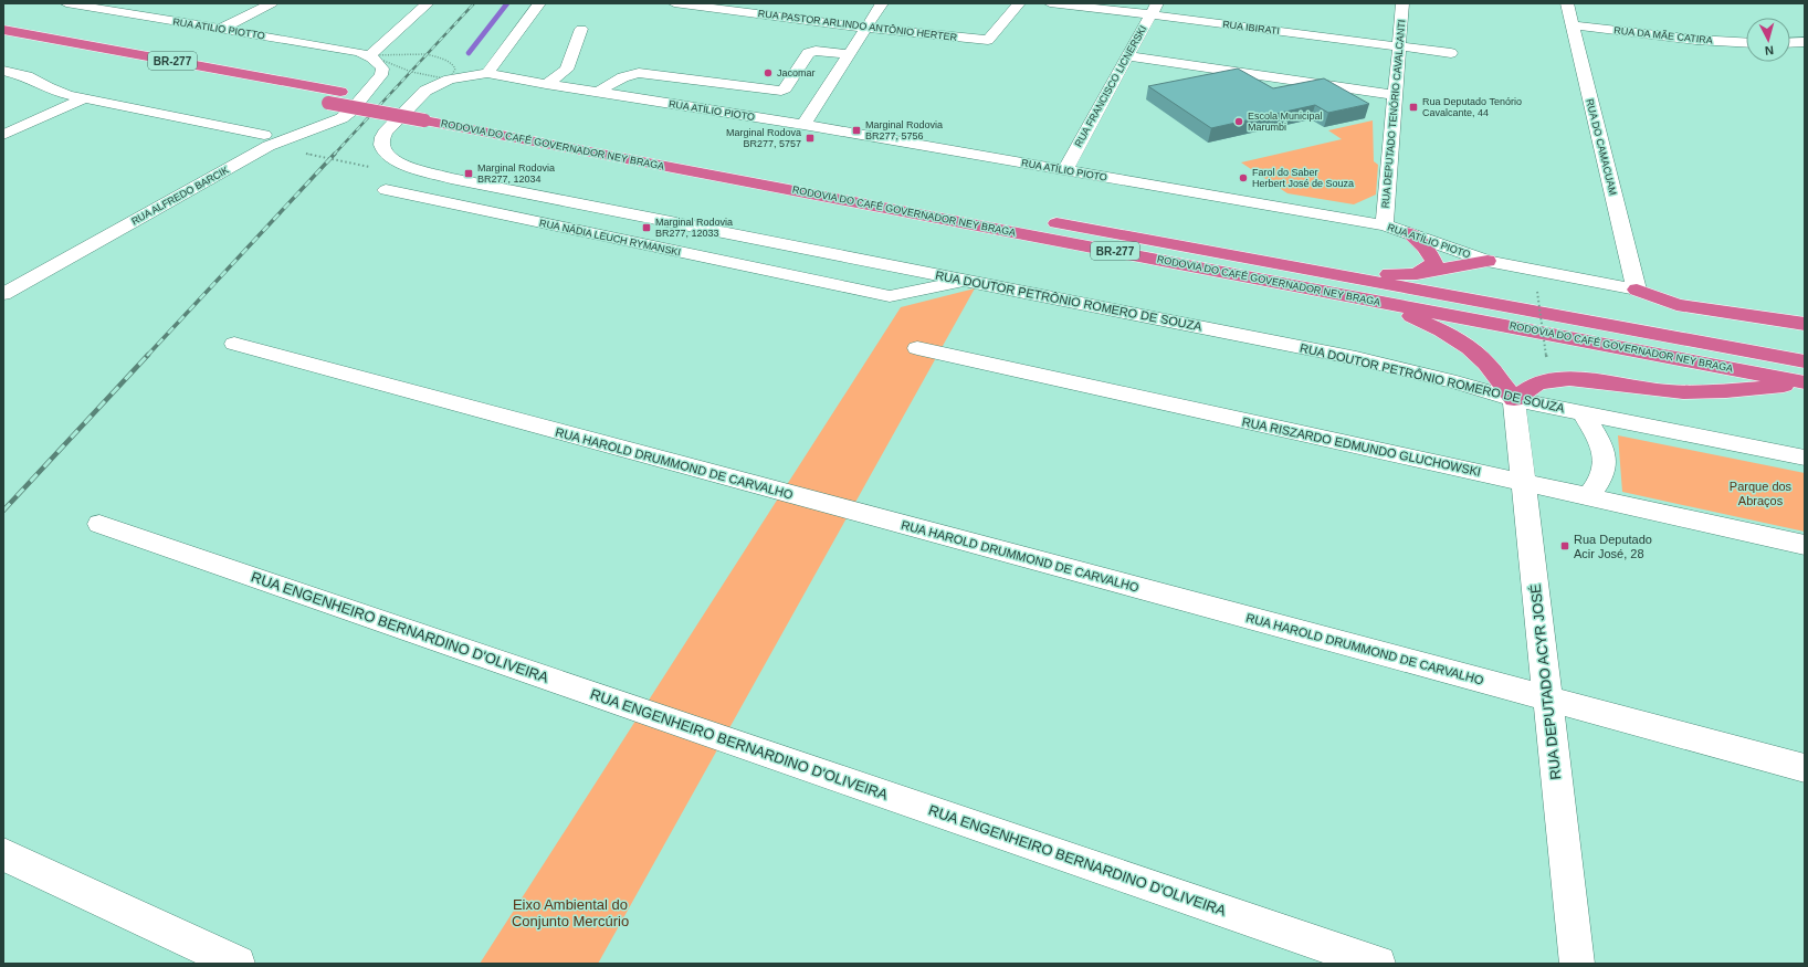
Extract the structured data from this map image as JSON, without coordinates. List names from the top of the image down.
{
  "streets": {
    "highway": ["BR-277", "RODOVIA DO CAFÉ GOVERNADOR NEY BRAGA"],
    "street": [
      "RUA PASTOR ARLINDO ANTÔNIO HERTER",
      "RUA IBIRATI",
      "RUA ATILIO PIOTTO",
      "RUA DA MÃE CATIRA",
      "RUA FRANCISCO LICNERSKI",
      "RUA ATÍLIO PIOTO",
      "RUA DEPUTADO TENÓRIO CAVALCANTI",
      "RUA DO CAMACUAM",
      "RUA ALFREDO BARCIK",
      "RUA NÁDIA LEUCH RYMANSKI",
      "RUA DOUTOR PETRÔNIO ROMERO DE SOUZA",
      "RUA RISZARDO EDMUNDO GLUCHOWSKI",
      "RUA HAROLD DRUMMOND DE CARVALHO",
      "RUA ENGENHEIRO BERNARDINO D'OLIVEIRA",
      "RUA DEPUTADO ACYR JOSÉ"
    ]
  },
  "crossings": [
    ["RUA IBIRATI", "RUA FRANCISCO LICNERSKI"],
    ["RUA IBIRATI", "RUA DEPUTADO TENÓRIO CAVALCANTI"],
    ["RUA ATILIO PIOTTO", "RUA ALFREDO BARCIK"],
    ["RUA DA MÃE CATIRA", "RUA DO CAMACUAM"],
    ["RUA FRANCISCO LICNERSKI", "RUA ATÍLIO PIOTO"],
    ["RUA ATÍLIO PIOTO", "RUA DEPUTADO TENÓRIO CAVALCANTI"],
    ["RUA ATÍLIO PIOTO", "RUA DO CAMACUAM"],
    ["RUA ATÍLIO PIOTO", "RUA DOUTOR PETRÔNIO ROMERO DE SOUZA"],
    ["RUA NÁDIA LEUCH RYMANSKI", "RUA DOUTOR PETRÔNIO ROMERO DE SOUZA"],
    ["RUA DOUTOR PETRÔNIO ROMERO DE SOUZA", "RUA DEPUTADO ACYR JOSÉ"],
    ["RUA RISZARDO EDMUNDO GLUCHOWSKI", "RUA DEPUTADO ACYR JOSÉ"],
    ["RUA HAROLD DRUMMOND DE CARVALHO", "RUA DEPUTADO ACYR JOSÉ"]
  ],
  "parks": ["Parque dos Abraços", "Eixo Ambiental do Conjunto Mercúrio"],
  "places": {
    "other": ["Jacomar", "Escola Municipal Marumbi", "Farol do Saber Herbert José de Souza"],
    "transit": [
      "Rua Deputado Tenório Cavalcante, 44",
      "Marginal Rodovia BR277, 5756",
      "Marginal Rodova BR277, 5757",
      "Marginal Rodovia BR277, 12034",
      "Marginal Rodovia BR277, 12033",
      "Rua Deputado Acir José, 28"
    ]
  },
  "north": "bottom"
}
